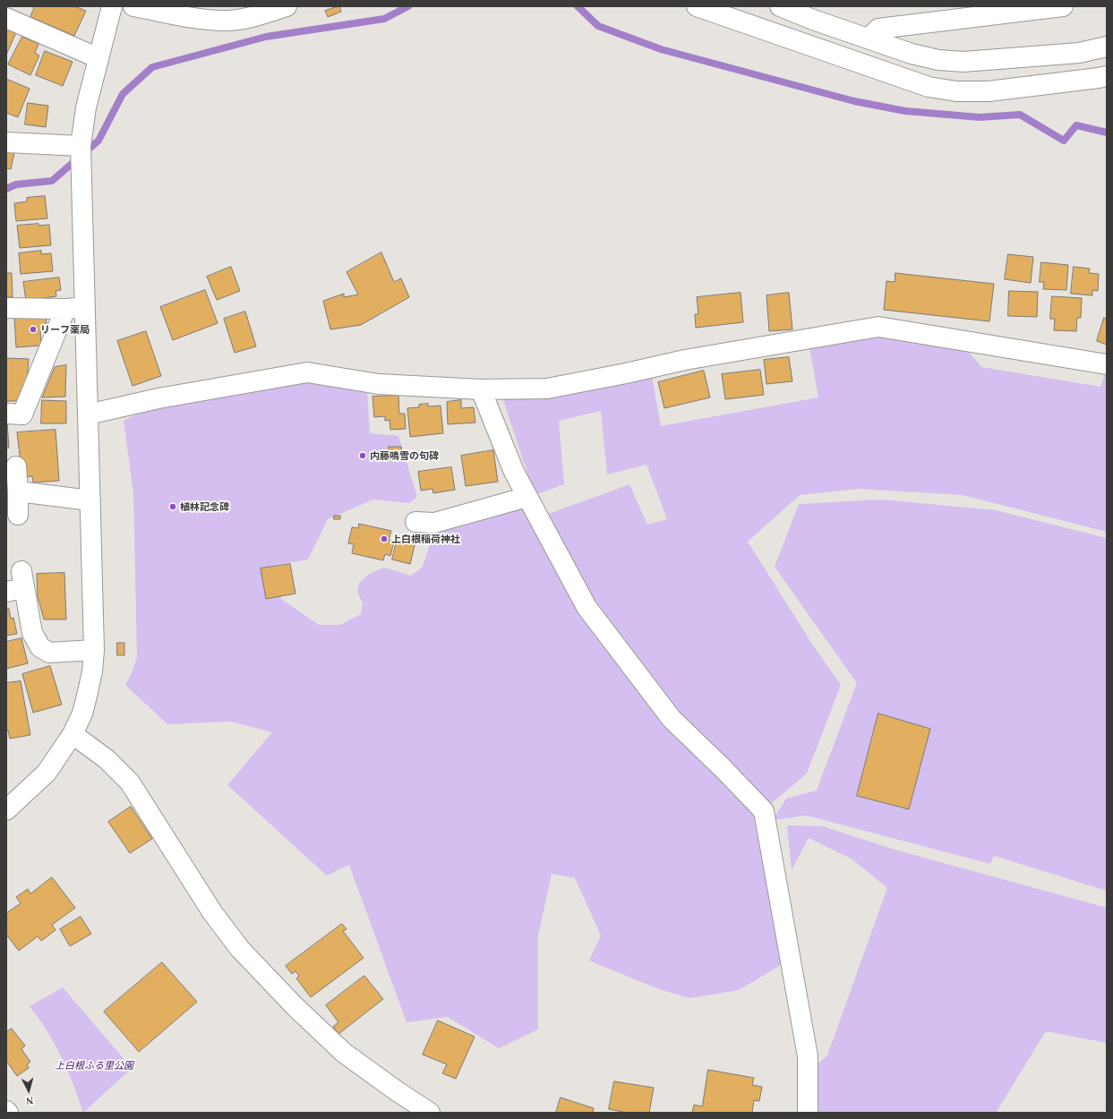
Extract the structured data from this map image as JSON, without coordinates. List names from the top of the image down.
{
  "parks": ["上白根ふる里公園"],
  "places": [
    "リーフ薬局",
    "内藤鳴雪の句碑",
    "植林記念碑",
    "上白根稲荷神社"
  ],
  "north": "bottom"
}
